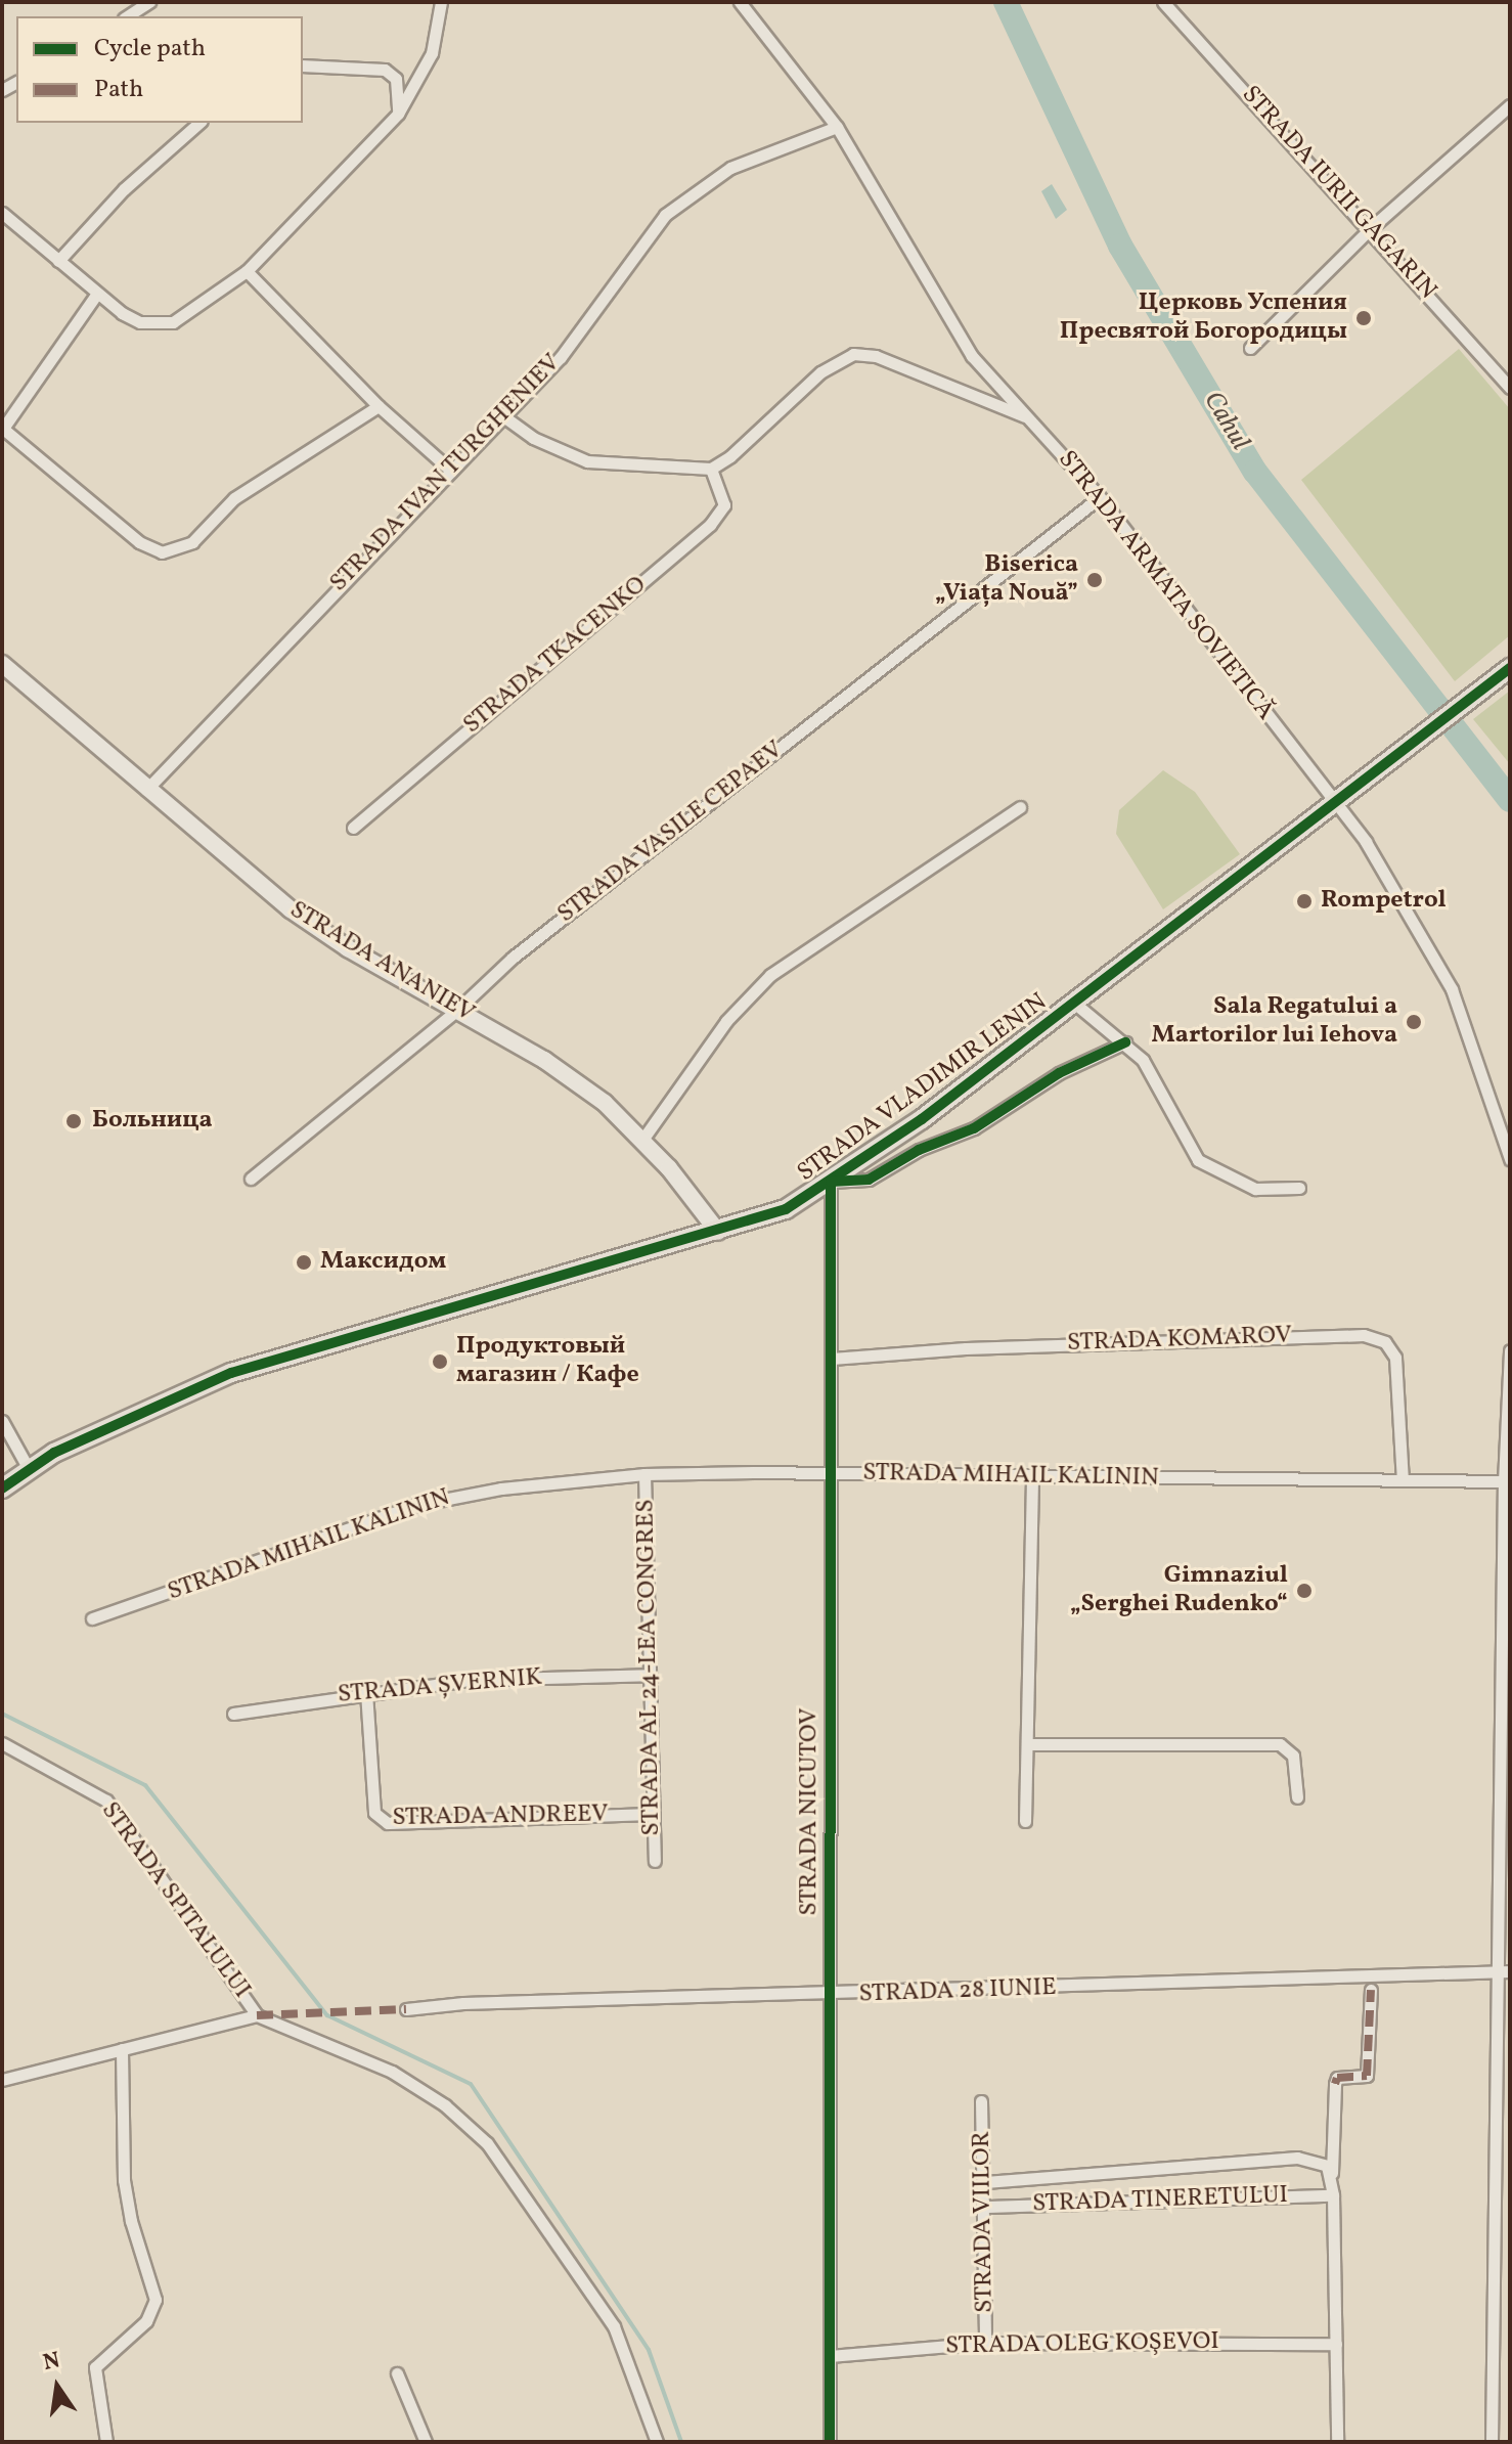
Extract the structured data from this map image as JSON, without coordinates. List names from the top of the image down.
{
  "streets": {
    "main road": ["STRADA VLADIMIR LENIN"],
    "street": [
      "STRADA IURII GAGARIN",
      "STRADA IVAN TURGHENIEV",
      "STRADA ARMATA SOVIETICĂ",
      "STRADA TKACENKO",
      "STRADA VASILE CEPAEV",
      "STRADA ANANIEV",
      "STRADA KOMAROV",
      "STRADA MIHAIL KALININ",
      "STRADA AL 24-LEA CONGRES",
      "STRADA ȘVERNIK",
      "STRADA NICUTOV",
      "STRADA ANDREEV",
      "STRADA SPITALULUI",
      "STRADA 28 IUNIE",
      "STRADA TINERETULUI",
      "STRADA VIILOR",
      "STRADA OLEG KOŞEVOI"
    ]
  },
  "crossings": [
    ["STRADA IVAN TURGHENIEV", "STRADA ARMATA SOVIETICĂ"],
    ["STRADA IVAN TURGHENIEV", "STRADA ANANIEV"],
    ["STRADA ARMATA SOVIETICĂ", "STRADA VASILE CEPAEV"],
    ["STRADA ARMATA SOVIETICĂ", "STRADA VLADIMIR LENIN"],
    ["STRADA VASILE CEPAEV", "STRADA ANANIEV"],
    ["STRADA ANANIEV", "STRADA VLADIMIR LENIN"],
    ["STRADA VLADIMIR LENIN", "STRADA NICUTOV"],
    ["STRADA KOMAROV", "STRADA MIHAIL KALININ"],
    ["STRADA KOMAROV", "STRADA NICUTOV"],
    ["STRADA MIHAIL KALININ", "STRADA AL 24-LEA CONGRES"],
    ["STRADA MIHAIL KALININ", "STRADA NICUTOV"],
    ["STRADA AL 24-LEA CONGRES", "STRADA ȘVERNIK"],
    ["STRADA AL 24-LEA CONGRES", "STRADA ANDREEV"],
    ["STRADA ȘVERNIK", "STRADA ANDREEV"],
    ["STRADA NICUTOV", "STRADA 28 IUNIE"],
    ["STRADA NICUTOV", "STRADA OLEG KOŞEVOI"],
    ["STRADA TINERETULUI", "STRADA VIILOR"],
    ["STRADA VIILOR", "STRADA OLEG KOŞEVOI"]
  ],
  "water": ["Cahul"],
  "places": [
    "Церковь Успения Пресвятой Богородицы",
    "Biserica „Viața Nouă”",
    "Rompetrol",
    "Sala Regatului a Martorilor lui Iehova",
    "Больница",
    "Максидом",
    "Продуктовый магазин / Кафе",
    "Gimnaziul „Serghei Rudenko“"
  ],
  "legend": ["Cycle path", "Path"],
  "north": "top"
}
